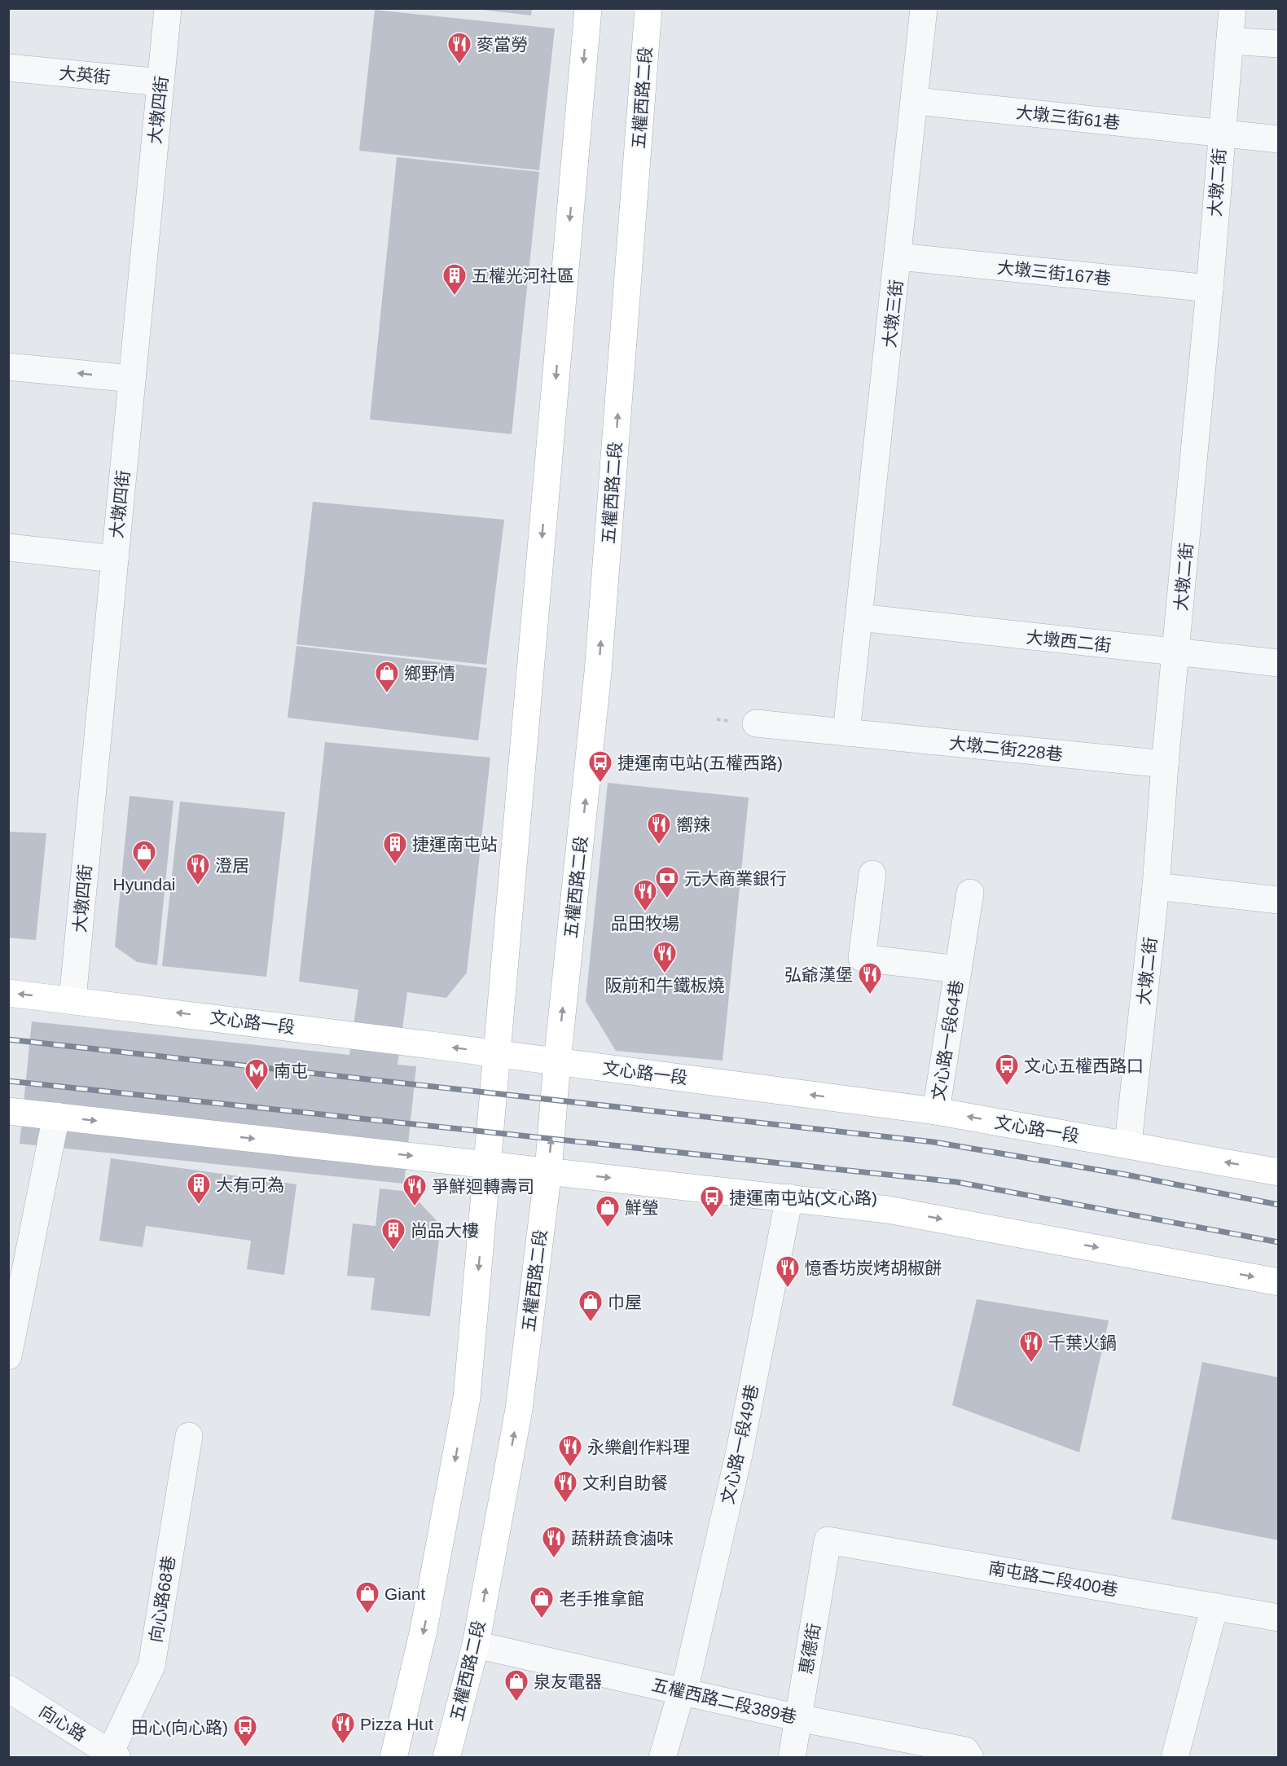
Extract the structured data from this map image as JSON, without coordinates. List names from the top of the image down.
{
  "streets": {
    "main road": ["五權西路二段", "文心路一段"],
    "street": [
      "大英街",
      "大墩四街",
      "大墩三街61巷",
      "大墩二街",
      "大墩三街167巷",
      "大墩三街",
      "大墩西二街",
      "大墩二街228巷",
      "文心路一段64巷",
      "文心路一段49巷",
      "南屯路二段400巷",
      "向心路68巷",
      "惠德街",
      "五權西路二段389巷",
      "向心路"
    ]
  },
  "crossings": [
    ["大英街", "大墩四街"],
    ["五權西路二段", "文心路一段"],
    ["五權西路二段", "五權西路二段389巷"],
    ["大墩四街", "文心路一段"],
    ["大墩三街61巷", "大墩二街"],
    ["大墩三街61巷", "大墩三街"],
    ["大墩二街", "大墩三街167巷"],
    ["大墩二街", "大墩西二街"],
    ["大墩二街", "大墩二街228巷"],
    ["大墩二街", "文心路一段"],
    ["大墩三街167巷", "大墩三街"],
    ["大墩三街", "大墩西二街"],
    ["文心路一段", "文心路一段64巷"],
    ["文心路一段49巷", "五權西路二段389巷"],
    ["南屯路二段400巷", "惠德街"],
    ["向心路68巷", "向心路"],
    ["惠德街", "五權西路二段389巷"]
  ],
  "places": {
    "restaurant": [
      "麥當勞",
      "嚮辣",
      "澄居",
      "品田牧場",
      "阪前和牛鐵板燒",
      "弘爺漢堡",
      "爭鮮迴轉壽司",
      "憶香坊炭烤胡椒餅",
      "千葉火鍋",
      "永樂創作料理",
      "文利自助餐",
      "蔬耕蔬食滷味",
      "Pizza Hut"
    ],
    "building": [
      "五權光河社區",
      "捷運南屯站",
      "大有可為",
      "尚品大樓"
    ],
    "shop": [
      "鄉野情",
      "Hyundai",
      "鮮瑩",
      "巾屋",
      "Giant",
      "老手推拿館",
      "泉友電器"
    ],
    "bus stop": [
      "捷運南屯站(五權西路)",
      "文心五權西路口",
      "捷運南屯站(文心路)",
      "田心(向心路)"
    ],
    "bank": ["元大商業銀行"],
    "metro station": ["南屯"]
  }
}
